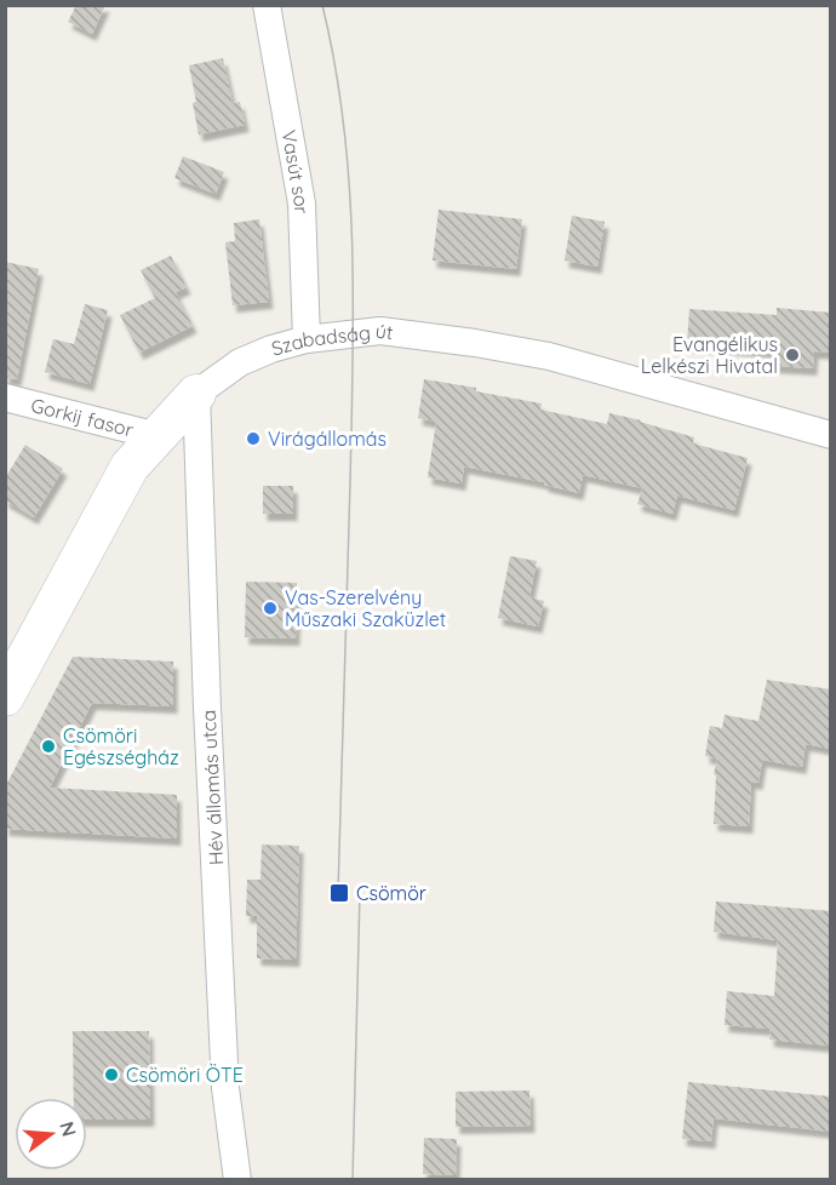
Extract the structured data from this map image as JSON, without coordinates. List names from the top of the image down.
{
  "streets": {
    "street": [
      "Vasút sor",
      "Szabadság út",
      "Gorkij fasor",
      "Hév állomás utca"
    ]
  },
  "crossings": [
    ["Vasút sor", "Szabadság út"],
    ["Szabadság út", "Gorkij fasor"],
    ["Szabadság út", "Hév állomás utca"]
  ],
  "places": {
    "other": [
      "Evangélikus Lelkészi Hivatal",
      "Virágállomás",
      "Vas-Szerelvény Műszaki Szaküzlet",
      "Csömöri Egészségház",
      "Csömöri ÖTE"
    ],
    "transit": ["Csömör"]
  },
  "north": "right"
}
